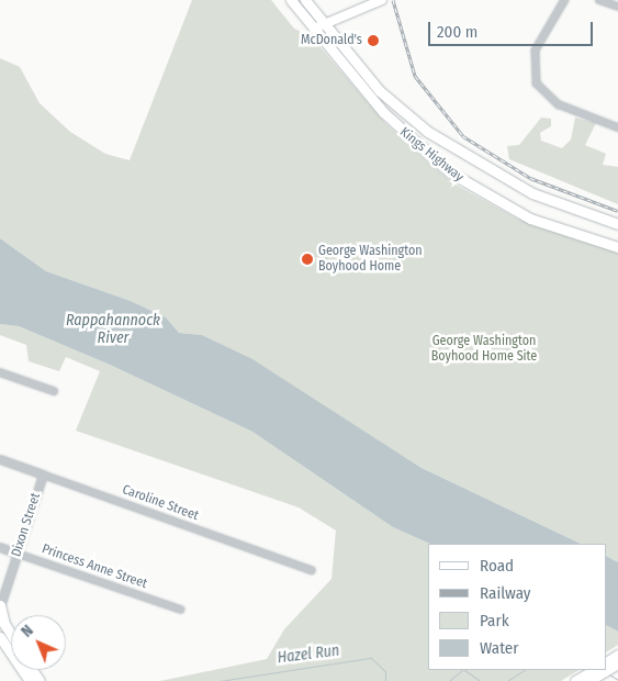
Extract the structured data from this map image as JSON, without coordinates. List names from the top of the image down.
{
  "streets": {
    "main road": ["Kings Highway"],
    "street": ["Caroline Street", "Dixon Street", "Princess Anne Street"]
  },
  "crossings": [
    ["Caroline Street", "Dixon Street"],
    ["Dixon Street", "Princess Anne Street"]
  ],
  "water": ["Rappahannock River", "Hazel Run"],
  "parks": ["George Washington Boyhood Home Site"],
  "places": ["McDonald's", "George Washington Boyhood Home"],
  "legend": [
    "Road",
    "Railway",
    "Park",
    "Water"
  ],
  "scale_bar": "200 m",
  "north": "top left"
}
